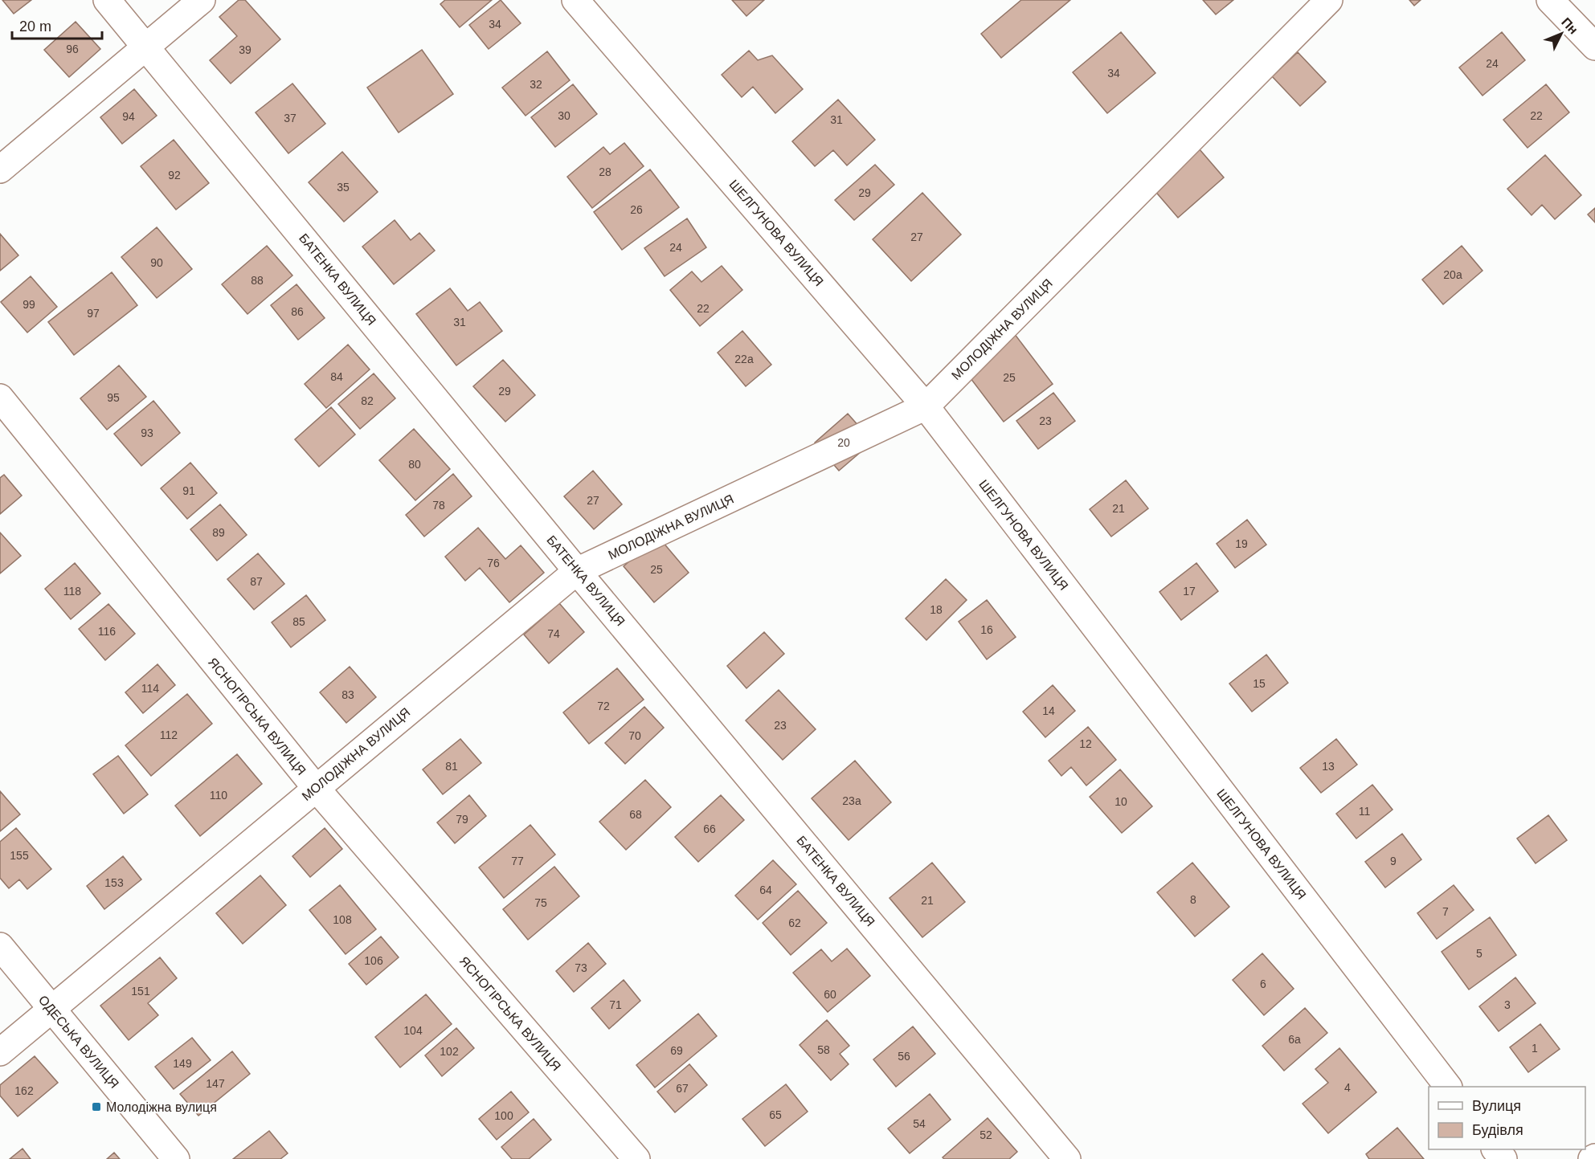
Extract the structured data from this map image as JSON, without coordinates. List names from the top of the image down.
{
  "streets": {
    "street": [
      "ШЕЛГУНОВА ВУЛИЦЯ",
      "БАТЕНКА ВУЛИЦЯ",
      "МОЛОДІЖНА ВУЛИЦЯ",
      "ЯСНОГІРСЬКА ВУЛИЦЯ",
      "ОДЕСЬКА ВУЛИЦЯ"
    ]
  },
  "crossings": [
    ["ШЕЛГУНОВА ВУЛИЦЯ", "МОЛОДІЖНА ВУЛИЦЯ"],
    ["БАТЕНКА ВУЛИЦЯ", "МОЛОДІЖНА ВУЛИЦЯ"],
    ["МОЛОДІЖНА ВУЛИЦЯ", "ЯСНОГІРСЬКА ВУЛИЦЯ"],
    ["МОЛОДІЖНА ВУЛИЦЯ", "ОДЕСЬКА ВУЛИЦЯ"]
  ],
  "places": {
    "transit": ["Молодіжна вулиця"]
  },
  "house_numbers": [
    "34",
    "96",
    "39",
    "24",
    "34",
    "32",
    "30",
    "22",
    "94",
    "37",
    "31",
    "28",
    "92",
    "35",
    "29",
    "26",
    "27",
    "24",
    "90",
    "20а",
    "88",
    "99",
    "22",
    "86",
    "97",
    "31",
    "22а",
    "84",
    "25",
    "29",
    "95",
    "82",
    "23",
    "93",
    "20",
    "80",
    "91",
    "27",
    "78",
    "21",
    "89",
    "19",
    "76",
    "25",
    "87",
    "118",
    "17",
    "18",
    "85",
    "16",
    "116",
    "74",
    "15",
    "114",
    "83",
    "72",
    "14",
    "23",
    "112",
    "70",
    "12",
    "81",
    "13",
    "110",
    "23а",
    "10",
    "11",
    "68",
    "79",
    "66",
    "155",
    "77",
    "9",
    "153",
    "64",
    "8",
    "21",
    "75",
    "7",
    "108",
    "62",
    "5",
    "106",
    "73",
    "6",
    "151",
    "60",
    "71",
    "3",
    "104",
    "6а",
    "1",
    "58",
    "69",
    "102",
    "56",
    "149",
    "147",
    "4",
    "67",
    "162",
    "65",
    "100",
    "54",
    "52"
  ],
  "legend": ["Вулиця", "Будівля"],
  "scale_bar": "20 m",
  "north": "top right"
}
